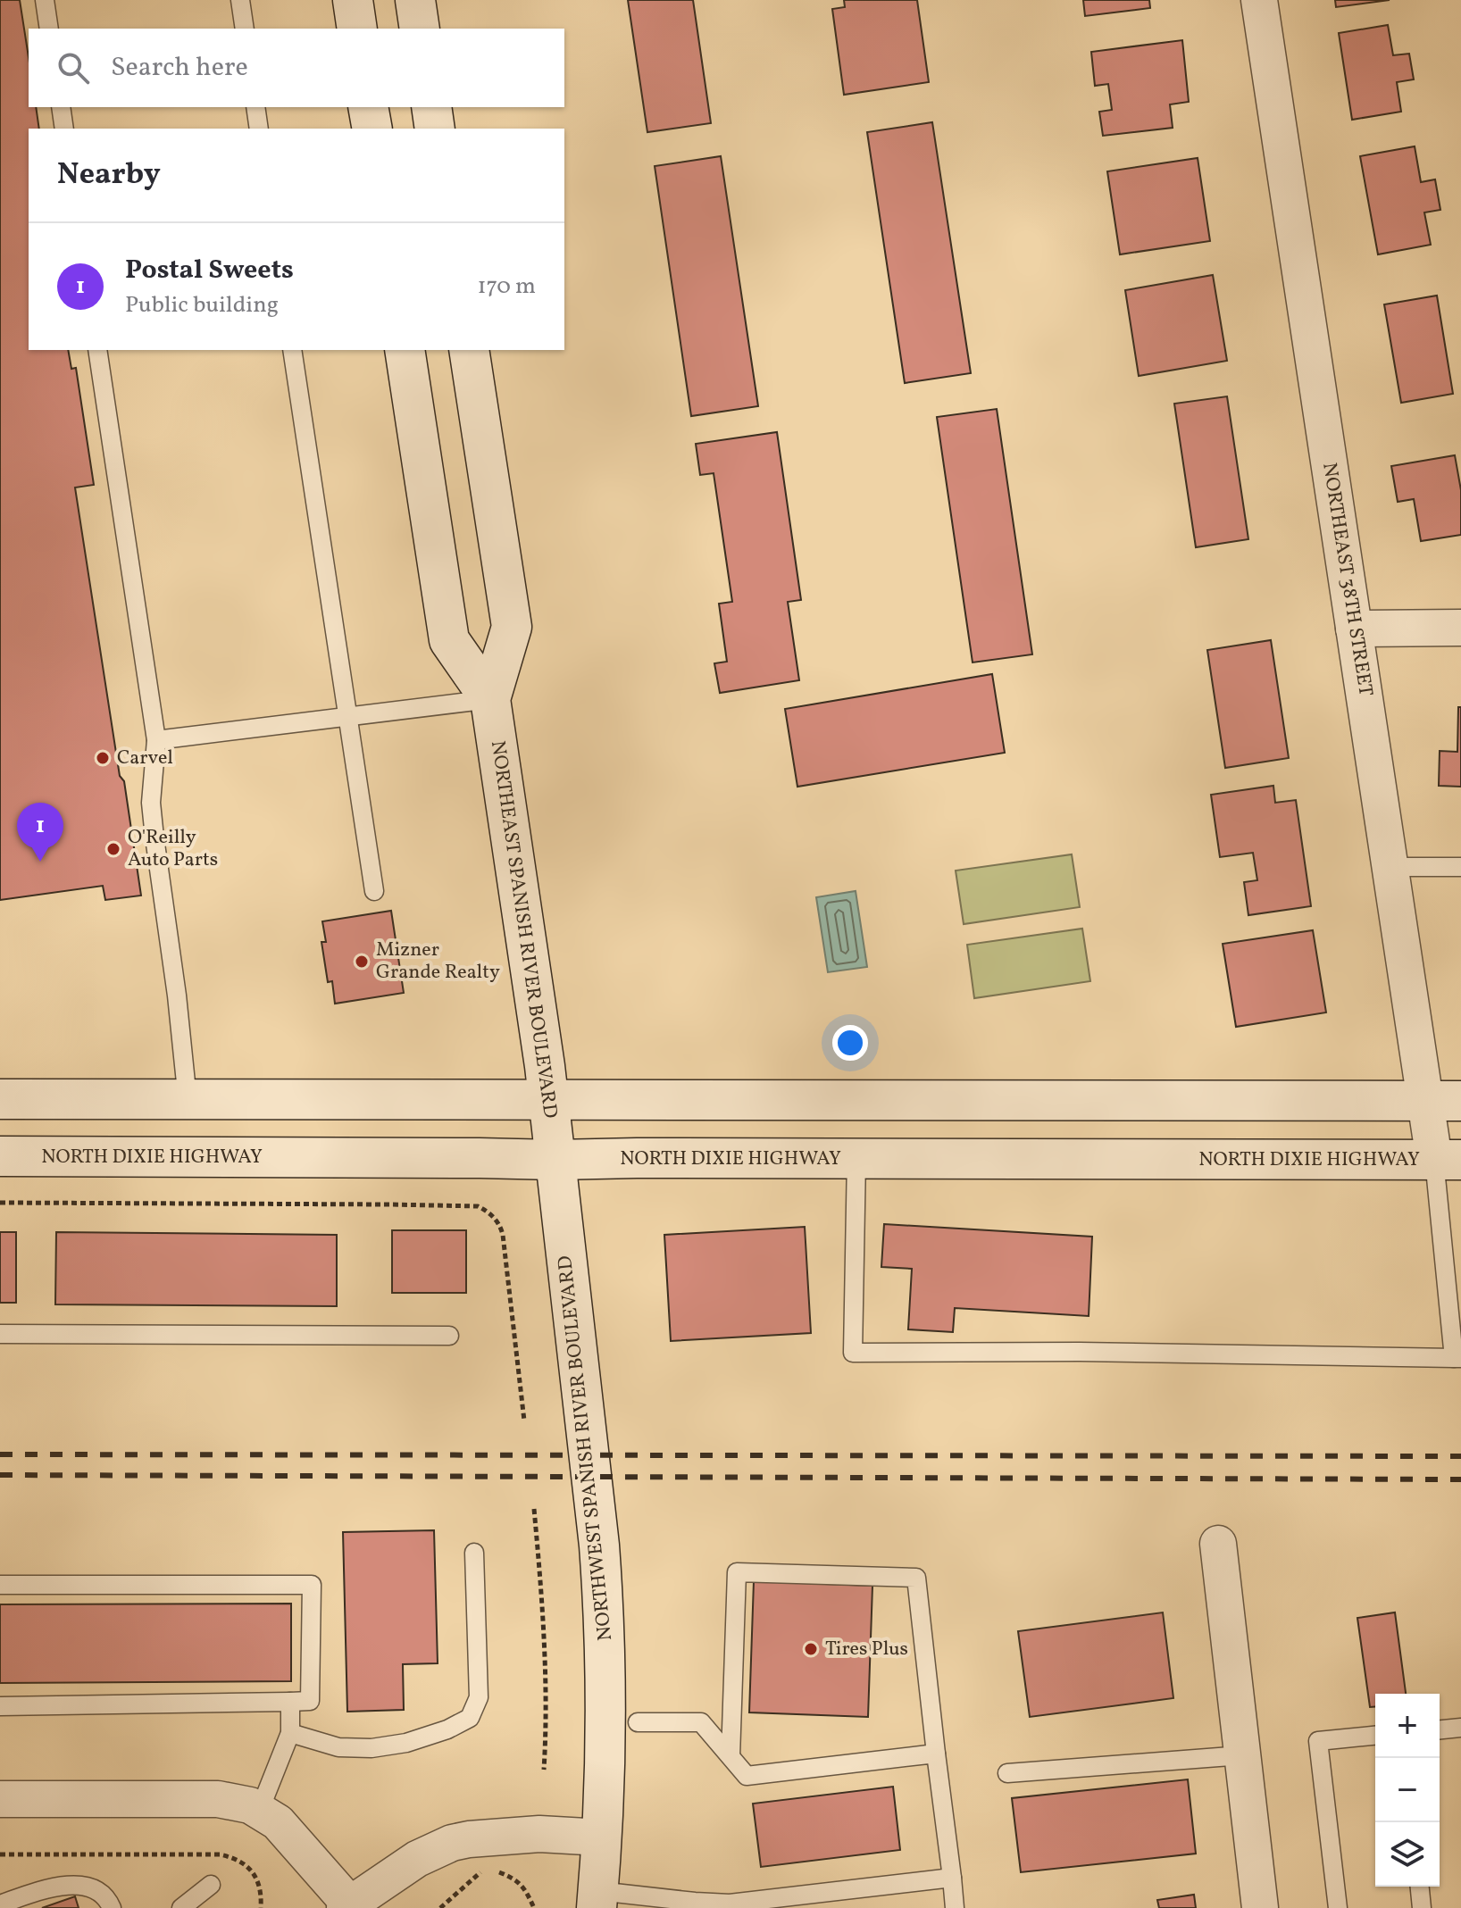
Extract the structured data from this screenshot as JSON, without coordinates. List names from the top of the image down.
{
  "streets": {
    "main road": ["NORTHEAST SPANISH RIVER BOULEVARD", "NORTH DIXIE HIGHWAY", "NORTHWEST SPANISH RIVER BOULEVARD"],
    "street": ["NORTHEAST 38TH STREET"]
  },
  "crossings": [
    ["NORTHEAST 38TH STREET", "NORTH DIXIE HIGHWAY"],
    ["NORTHEAST SPANISH RIVER BOULEVARD", "NORTH DIXIE HIGHWAY"],
    ["NORTHEAST SPANISH RIVER BOULEVARD", "NORTHWEST SPANISH RIVER BOULEVARD"],
    ["NORTH DIXIE HIGHWAY", "NORTHWEST SPANISH RIVER BOULEVARD"]
  ],
  "places": [
    "Carvel",
    "O'Reilly Auto Parts",
    "Mizner Grande Realty",
    "Tires Plus"
  ],
  "page": {
    "search": "Search here",
    "heading": "Nearby",
    "list": [
      {
        "mark": "1",
        "name": "Postal Sweets",
        "note": "Public building",
        "value": "170 m"
      }
    ],
    "pins": "1",
    "map_buttons": ["+", "−"]
  }
}
